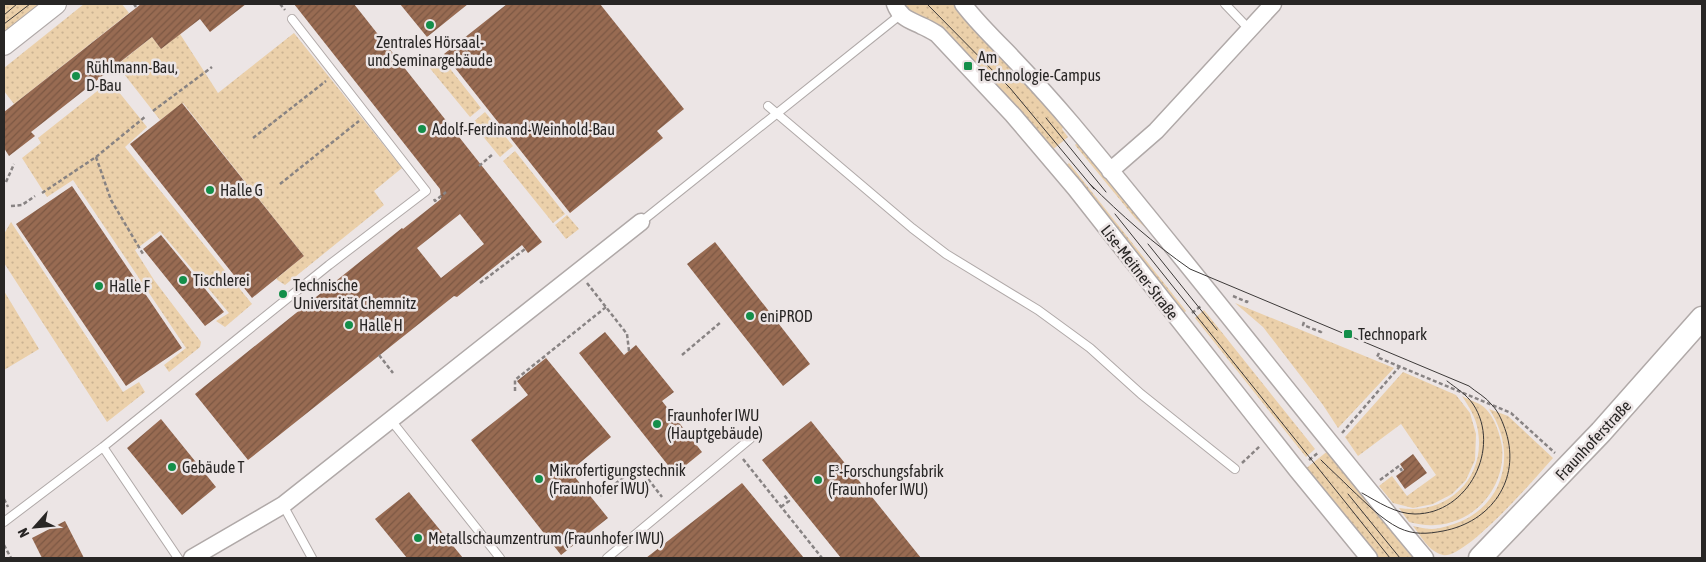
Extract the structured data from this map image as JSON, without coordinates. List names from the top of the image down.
{
  "streets": {
    "main road": ["Fraunhoferstraße"],
    "street": ["Lise-Meitner-Straße"]
  },
  "places": {
    "other": [
      "Zentrales Hörsaal- und Seminargebäude",
      "Rühlmann-Bau, D-Bau",
      "Adolf-Ferdinand-Weinhold-Bau",
      "Halle G",
      "Tischlerei",
      "Halle F",
      "Technische Universität Chemnitz",
      "eniPROD",
      "Halle H",
      "Fraunhofer IWU (Hauptgebäude)",
      "Gebäude T",
      "Mikrofertigungstechnik (Fraunhofer IWU)",
      "E³-Forschungsfabrik (Fraunhofer IWU)",
      "Metallschaumzentrum (Fraunhofer IWU)"
    ],
    "transit": ["Am Technologie-Campus", "Technopark"]
  },
  "north": "bottom left"
}
